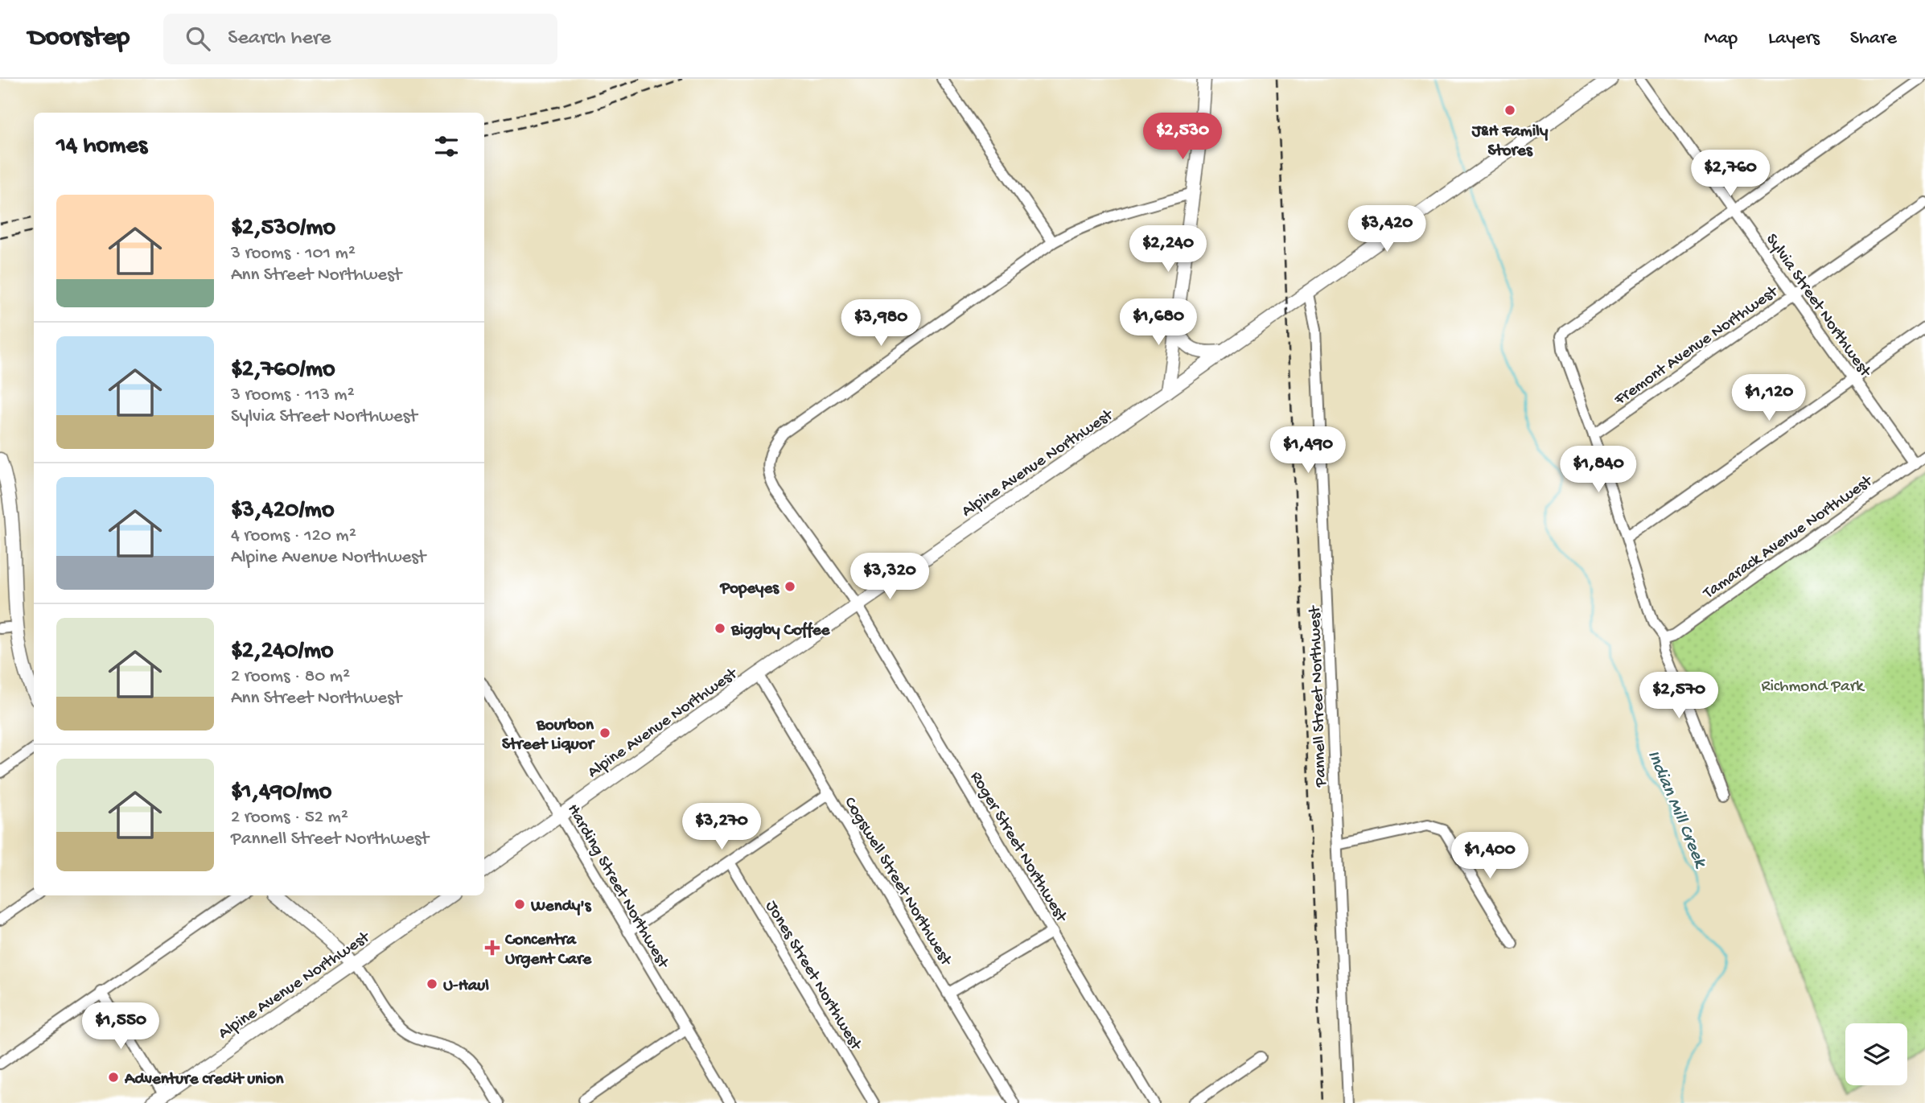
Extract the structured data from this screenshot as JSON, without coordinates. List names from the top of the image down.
{
  "streets": {
    "main road": ["Alpine Avenue Northwest"],
    "street": [
      "Sylvia Street Northwest",
      "Fremont Avenue Northwest",
      "Tamarack Avenue Northwest",
      "Pannell Street Northwest",
      "Roger Street Northwest",
      "Cogswell Street Northwest",
      "Harding Street Northwest",
      "Jones Street Northwest"
    ]
  },
  "crossings": [
    ["Sylvia Street Northwest", "Fremont Avenue Northwest"],
    ["Sylvia Street Northwest", "Tamarack Avenue Northwest"],
    ["Alpine Avenue Northwest", "Pannell Street Northwest"],
    ["Alpine Avenue Northwest", "Roger Street Northwest"],
    ["Alpine Avenue Northwest", "Cogswell Street Northwest"],
    ["Alpine Avenue Northwest", "Harding Street Northwest"]
  ],
  "water": ["Indian Mill Creek"],
  "parks": ["Richmond Park"],
  "places": {
    "other": [
      "J&H Family Stores",
      "Popeyes",
      "Biggby Coffee",
      "Bourbon Street Liquor",
      "Wendy's",
      "U-Haul",
      "Adventure credit union"
    ],
    "health": ["Concentra Urgent Care"]
  },
  "page": {
    "header": "Doorstep",
    "search": "Search here",
    "nav": ["Map", "Layers", "Share"],
    "price": [
      "$2,530",
      "$2,760",
      "$3,420",
      "$2,240",
      "$1,680",
      "$3,980",
      "$1,120",
      "$1,490",
      "$1,840",
      "$3,320",
      "$2,570",
      "$3,270",
      "$1,400",
      "$1,550"
    ],
    "heading": "14 homes",
    "list": [
      {
        "name": "$2,530/mo",
        "note": "3 rooms · 101 m² · Ann Street Northwest"
      },
      {
        "name": "$2,760/mo",
        "note": "3 rooms · 113 m² · Sylvia Street Northwest"
      },
      {
        "name": "$3,420/mo",
        "note": "4 rooms · 120 m² · Alpine Avenue Northwest"
      },
      {
        "name": "$2,240/mo",
        "note": "2 rooms · 80 m² · Ann Street Northwest"
      },
      {
        "name": "$1,490/mo",
        "note": "2 rooms · 52 m² · Pannell Street Northwest"
      }
    ]
  }
}
